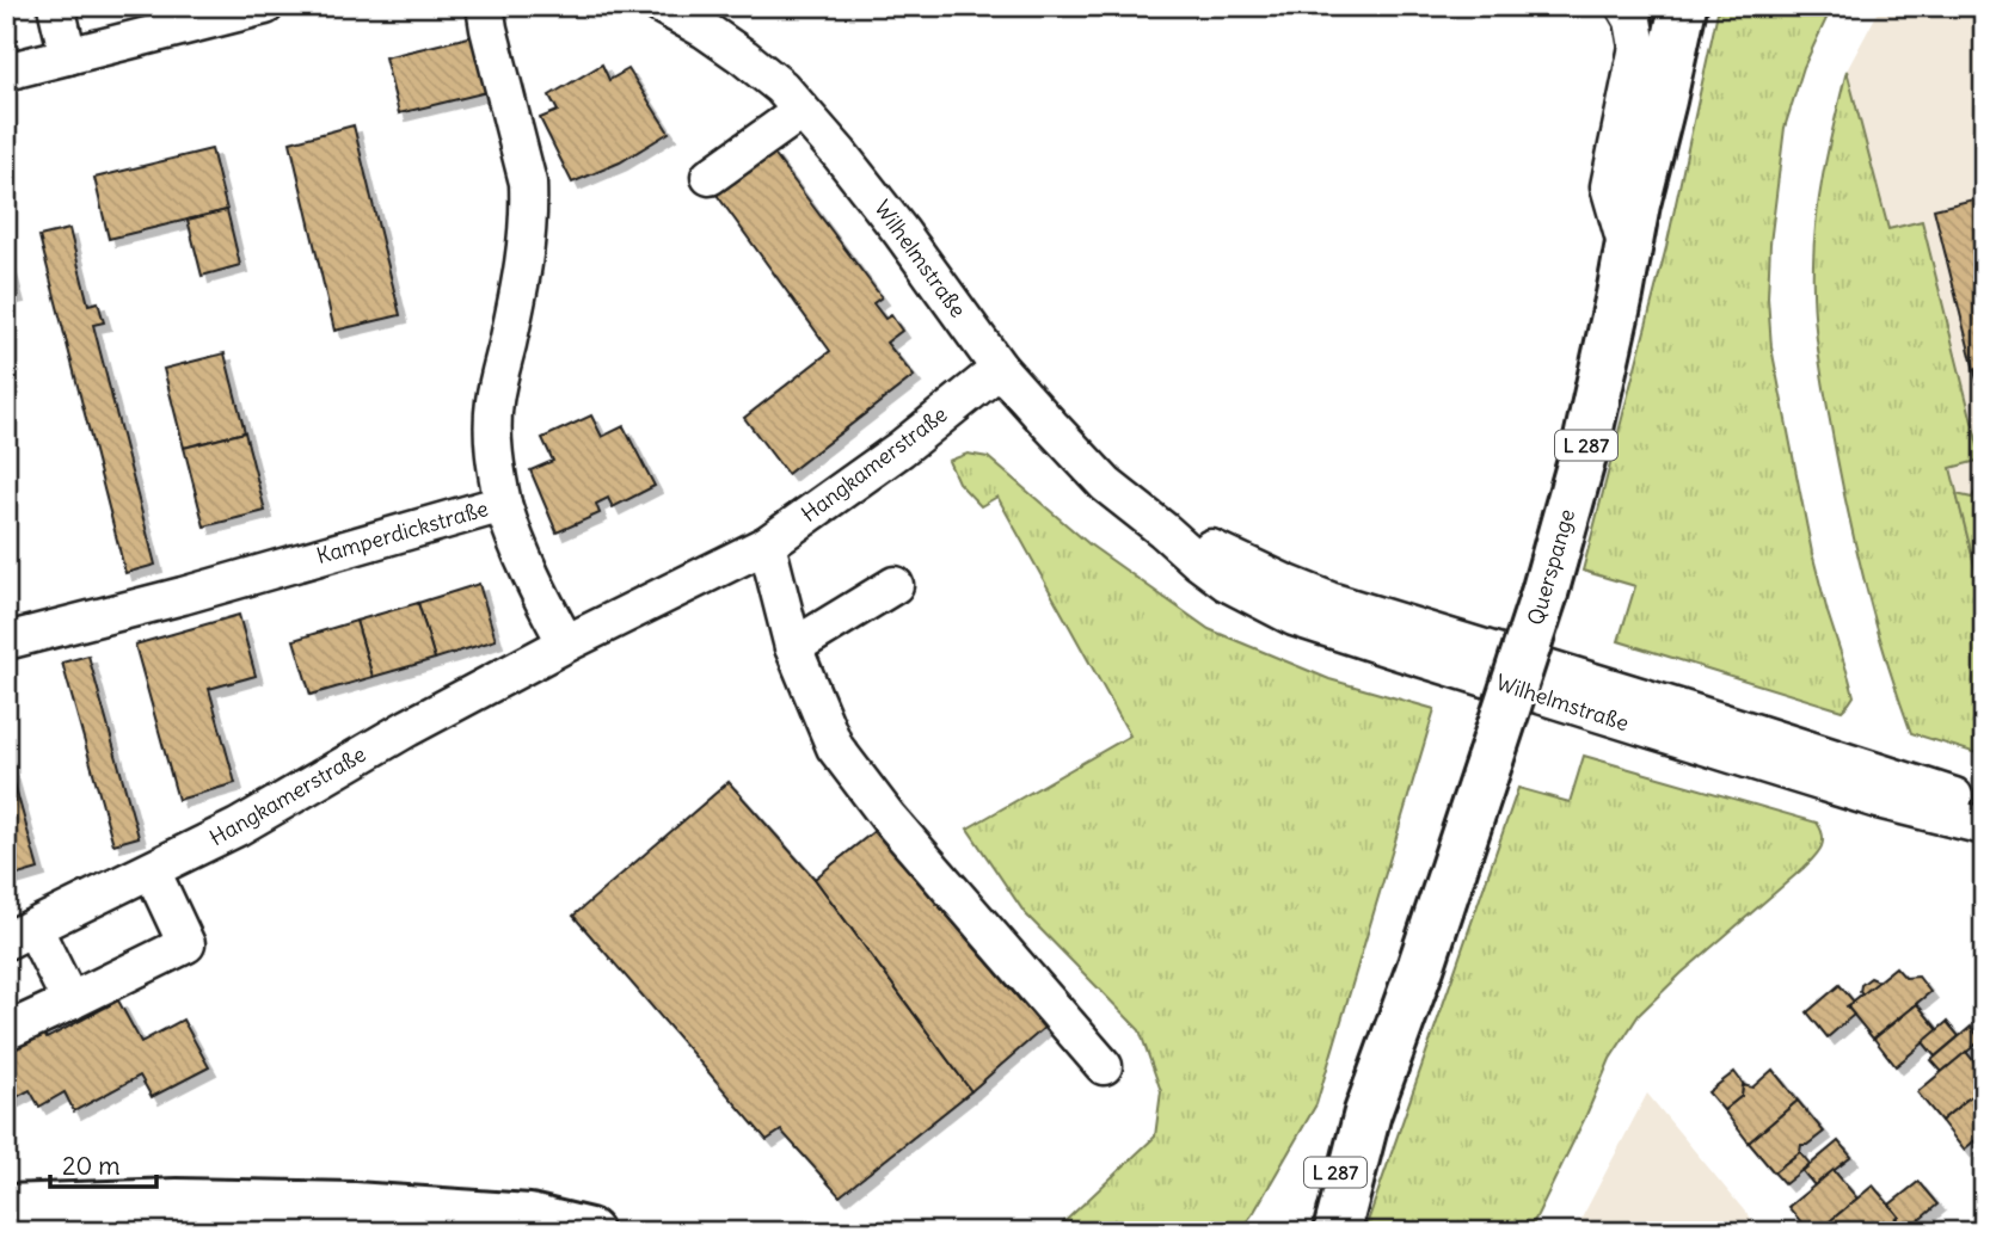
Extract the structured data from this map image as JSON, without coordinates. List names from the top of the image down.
{
  "streets": {
    "main road": ["L 287", "Querspange"],
    "street": ["Wilhelmstraße", "Hangkamerstraße", "Kamperdickstraße"]
  },
  "crossings": [
    ["Wilhelmstraße", "Hangkamerstraße"]
  ],
  "scale_bar": "20 m"
}
